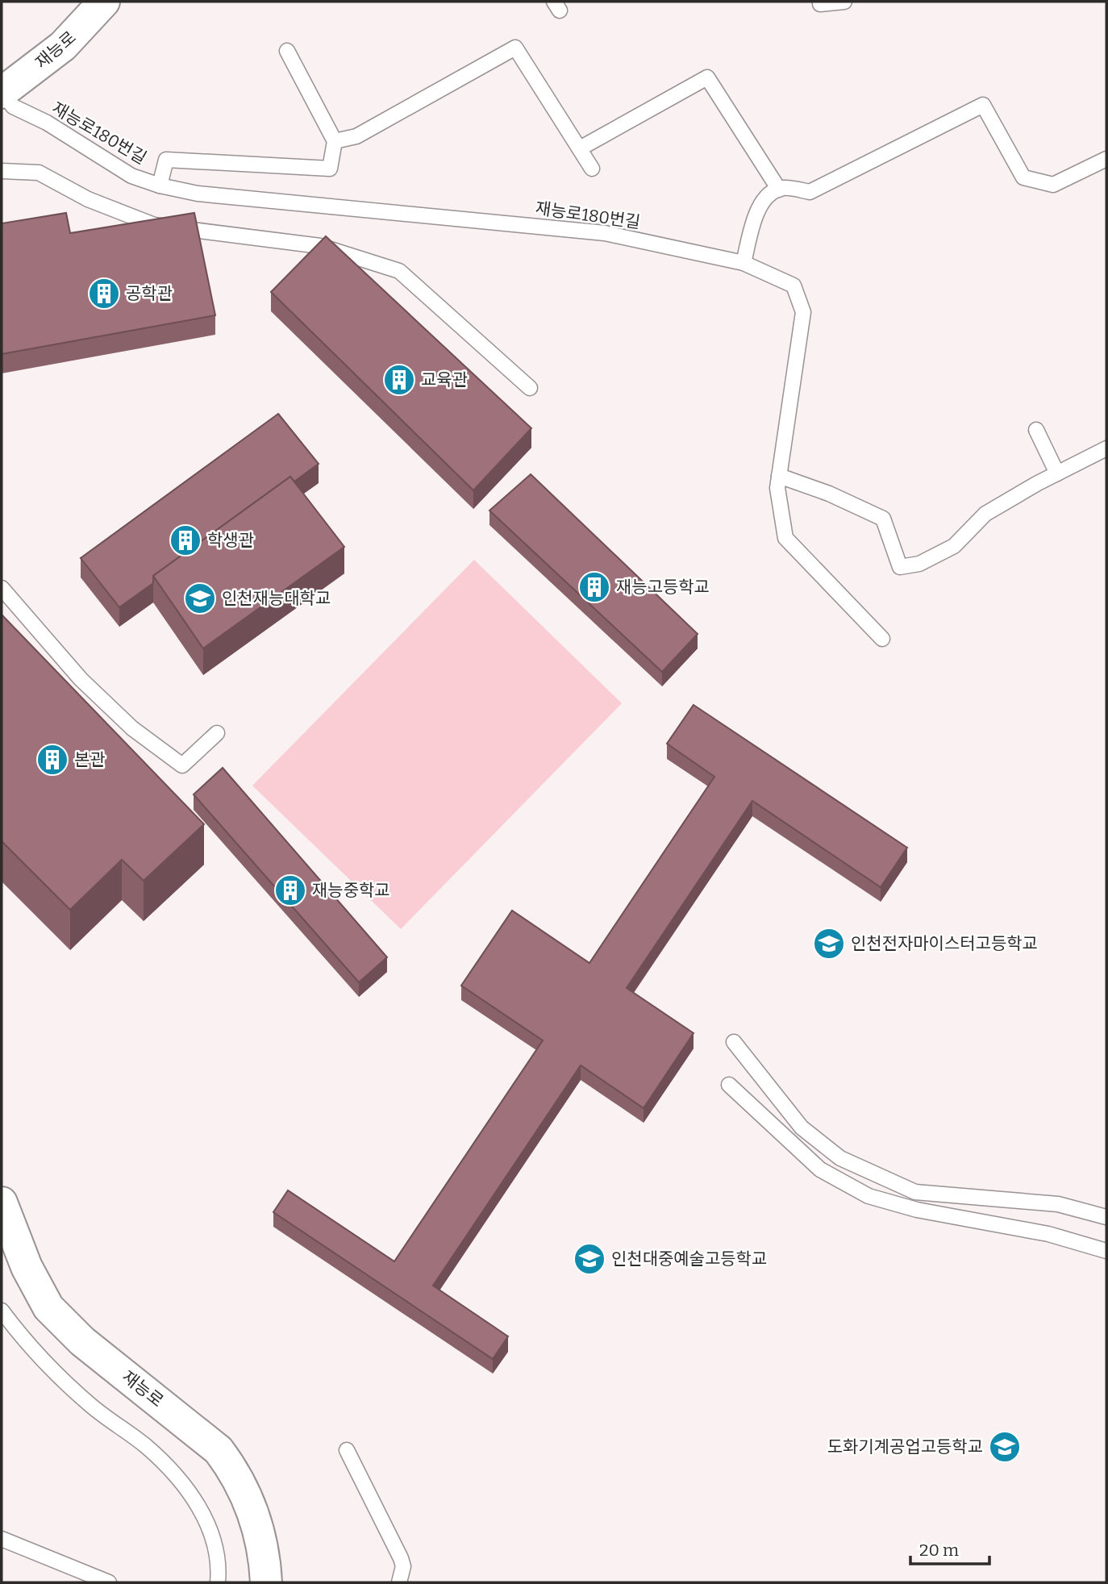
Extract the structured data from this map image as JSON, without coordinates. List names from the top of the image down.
{
  "streets": {
    "street": ["재능로"],
    "lane": ["재능로180번길"]
  },
  "crossings": [
    ["재능로", "재능로180번길"]
  ],
  "places": {
    "building": [
      "공학관",
      "교육관",
      "학생관",
      "재능고등학교",
      "본관",
      "재능중학교"
    ],
    "school or university": [
      "인천재능대학교",
      "인천전자마이스터고등학교",
      "인천대중예술고등학교",
      "도화기계공업고등학교"
    ]
  },
  "scale_bar": "20 m"
}
